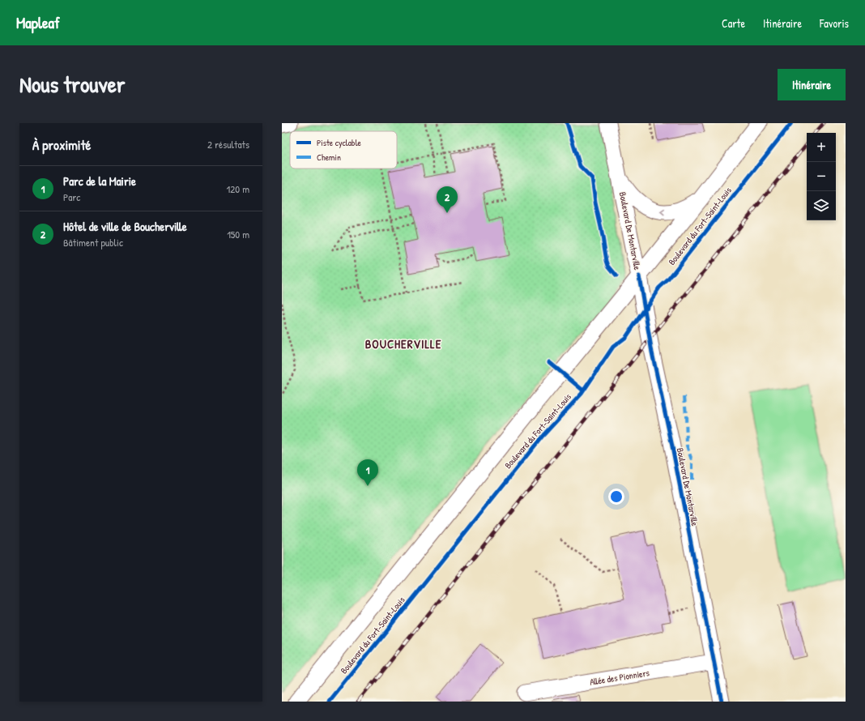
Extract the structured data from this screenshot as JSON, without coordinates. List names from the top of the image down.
{
  "streets": {
    "street": ["Boulevard du Fort-Saint-Louis", "Boulevard De Montarville", "Allée des Pionniers"]
  },
  "crossings": [
    ["Boulevard du Fort-Saint-Louis", "Boulevard De Montarville"],
    ["Boulevard De Montarville", "Allée des Pionniers"]
  ],
  "districts": ["BOUCHERVILLE"],
  "legend": ["Piste cyclable", "Chemin"],
  "page": {
    "header": "Mapleaf",
    "nav": ["Carte", "Itinéraire", "Favoris"],
    "title": "Nous trouver",
    "buttons": "Itinéraire",
    "heading": ["À proximité", "2 résultats"],
    "map_buttons": ["+", "−"],
    "list": [
      {
        "mark": "1",
        "name": "Parc de la Mairie",
        "note": "Parc",
        "value": "120 m"
      },
      {
        "mark": "2",
        "name": "Hôtel de ville de Boucherville",
        "note": "Bâtiment public",
        "value": "150 m"
      }
    ],
    "pins": ["2", "1"]
  }
}
